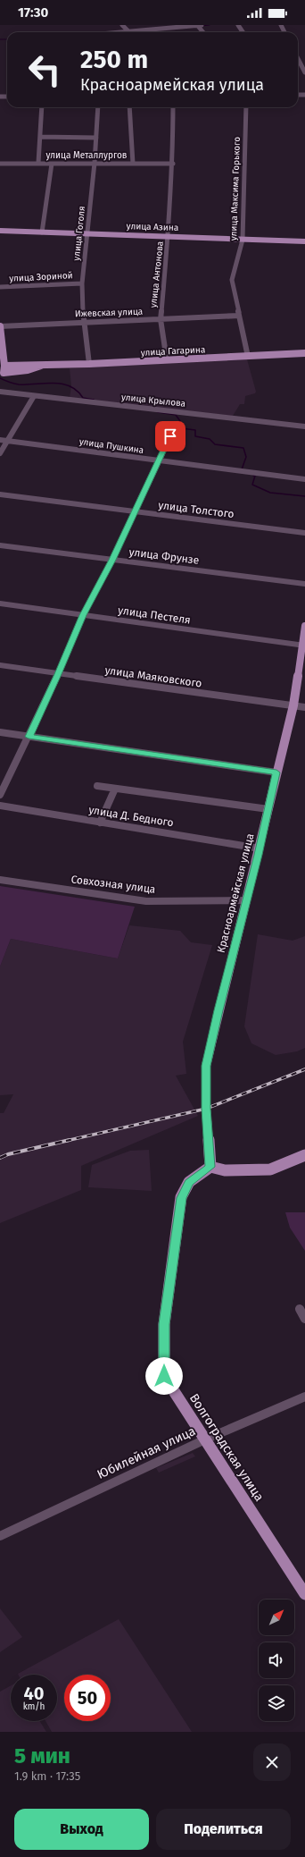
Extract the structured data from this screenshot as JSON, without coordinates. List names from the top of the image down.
{
  "streets": {
    "main road": [
      "улица Азина",
      "улица Гагарина",
      "Красноармейская улица",
      "Волгоградская улица"
    ],
    "street": [
      "улица Металлургов",
      "улица Максима Горького",
      "улица Гоголя",
      "улица Антонова",
      "улица Зориной",
      "Ижевская улица",
      "улица Крылова",
      "улица Пушкина",
      "улица Толстого",
      "улица Фрунзе",
      "улица Пестеля",
      "улица Маяковского",
      "улица Д. Бедного",
      "Совхозная улица",
      "Юбилейная улица"
    ]
  },
  "crossings": [
    ["улица Металлургов", "улица Гоголя"],
    ["улица Металлургов", "улица Антонова"],
    ["улица Максима Горького", "улица Азина"],
    ["улица Максима Горького", "Ижевская улица"],
    ["улица Максима Горького", "улица Гагарина"],
    ["улица Азина", "улица Гоголя"],
    ["улица Азина", "улица Антонова"],
    ["улица Гоголя", "улица Зориной"],
    ["улица Гоголя", "Ижевская улица"],
    ["улица Гоголя", "улица Гагарина"],
    ["улица Антонова", "Ижевская улица"],
    ["улица Антонова", "улица Гагарина"],
    ["улица Пестеля", "Красноармейская улица"],
    ["улица Маяковского", "Красноармейская улица"],
    ["улица Д. Бедного", "Красноармейская улица"],
    ["Совхозная улица", "Красноармейская улица"],
    ["Красноармейская улица", "Волгоградская улица"],
    ["Волгоградская улица", "Юбилейная улица"]
  ],
  "north": "top right",
  "page": {
    "status": "17:30",
    "turn": ["250 m", "Красноармейская улица"],
    "speed": "40 km/h",
    "limit": "50",
    "heading": ["5 мин", "1.9 km · 17:35"],
    "buttons": ["Выход", "Поделиться"]
  }
}
